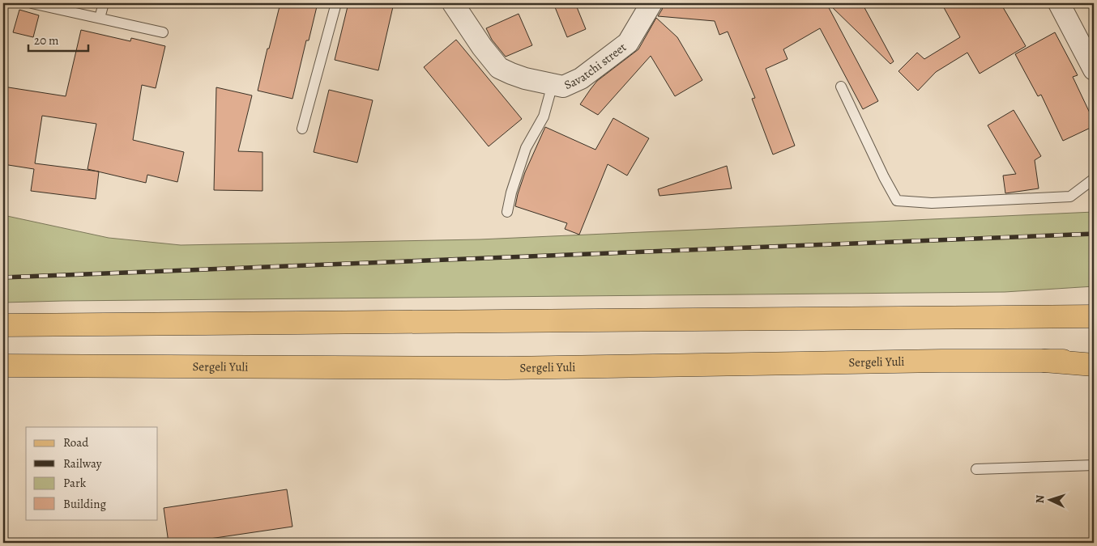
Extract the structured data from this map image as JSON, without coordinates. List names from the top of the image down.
{
  "streets": {
    "main road": ["Sergeli Yuli"],
    "street": ["Savatchi street"]
  },
  "legend": [
    "Road",
    "Railway",
    "Park",
    "Building"
  ],
  "scale_bar": "20 m",
  "north": "left"
}
